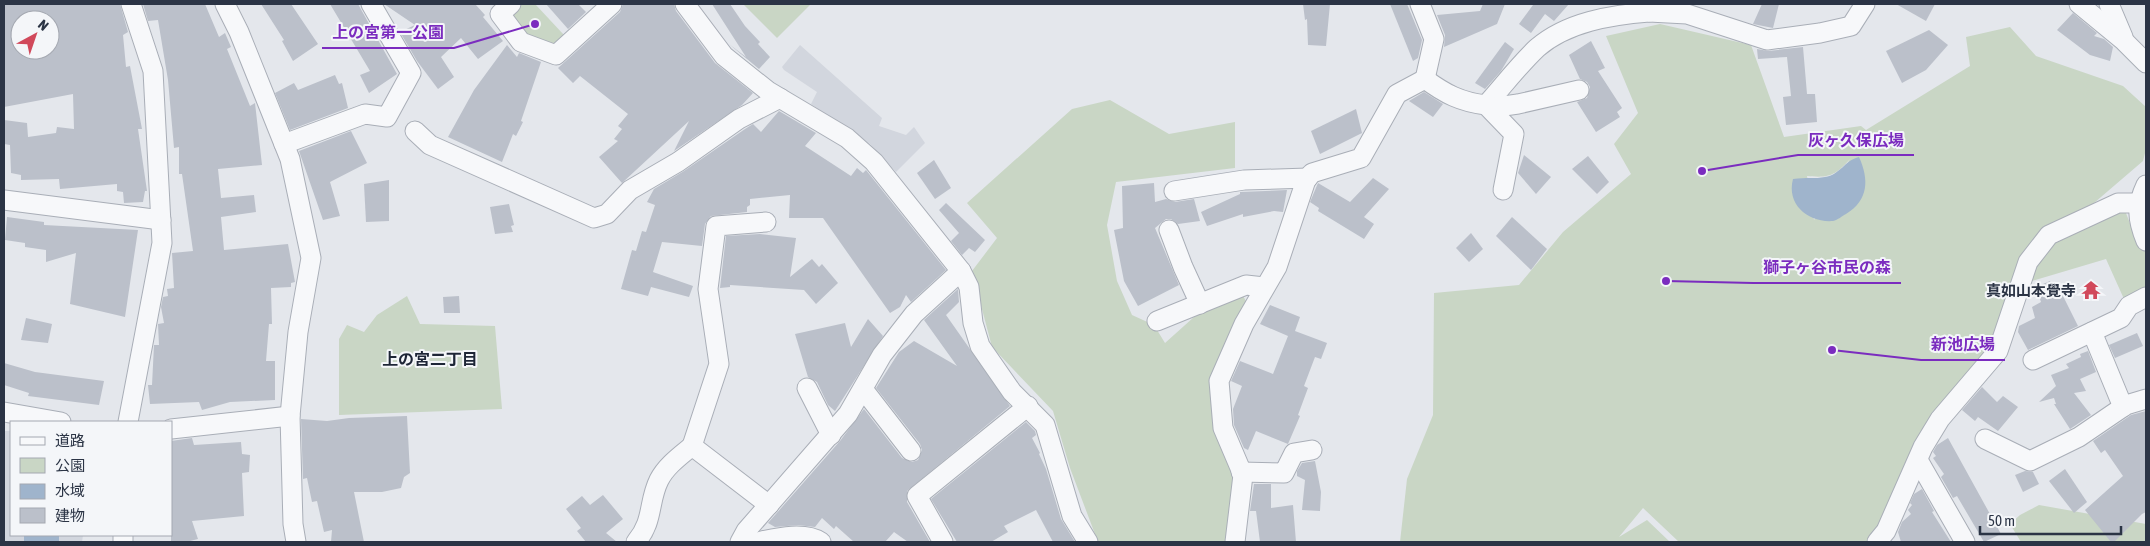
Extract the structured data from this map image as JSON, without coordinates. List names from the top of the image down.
{
  "districts": ["上の宮二丁目"],
  "places": {
    "other": [
      "上の宮第一公園",
      "灰ヶ久保広場",
      "獅子ヶ谷市民の森",
      "新池広場"
    ],
    "temple": ["真如山本覺寺"]
  },
  "legend": [
    "道路",
    "公園",
    "水域",
    "建物"
  ],
  "scale_bar": "50 m",
  "north": "top right"
}
